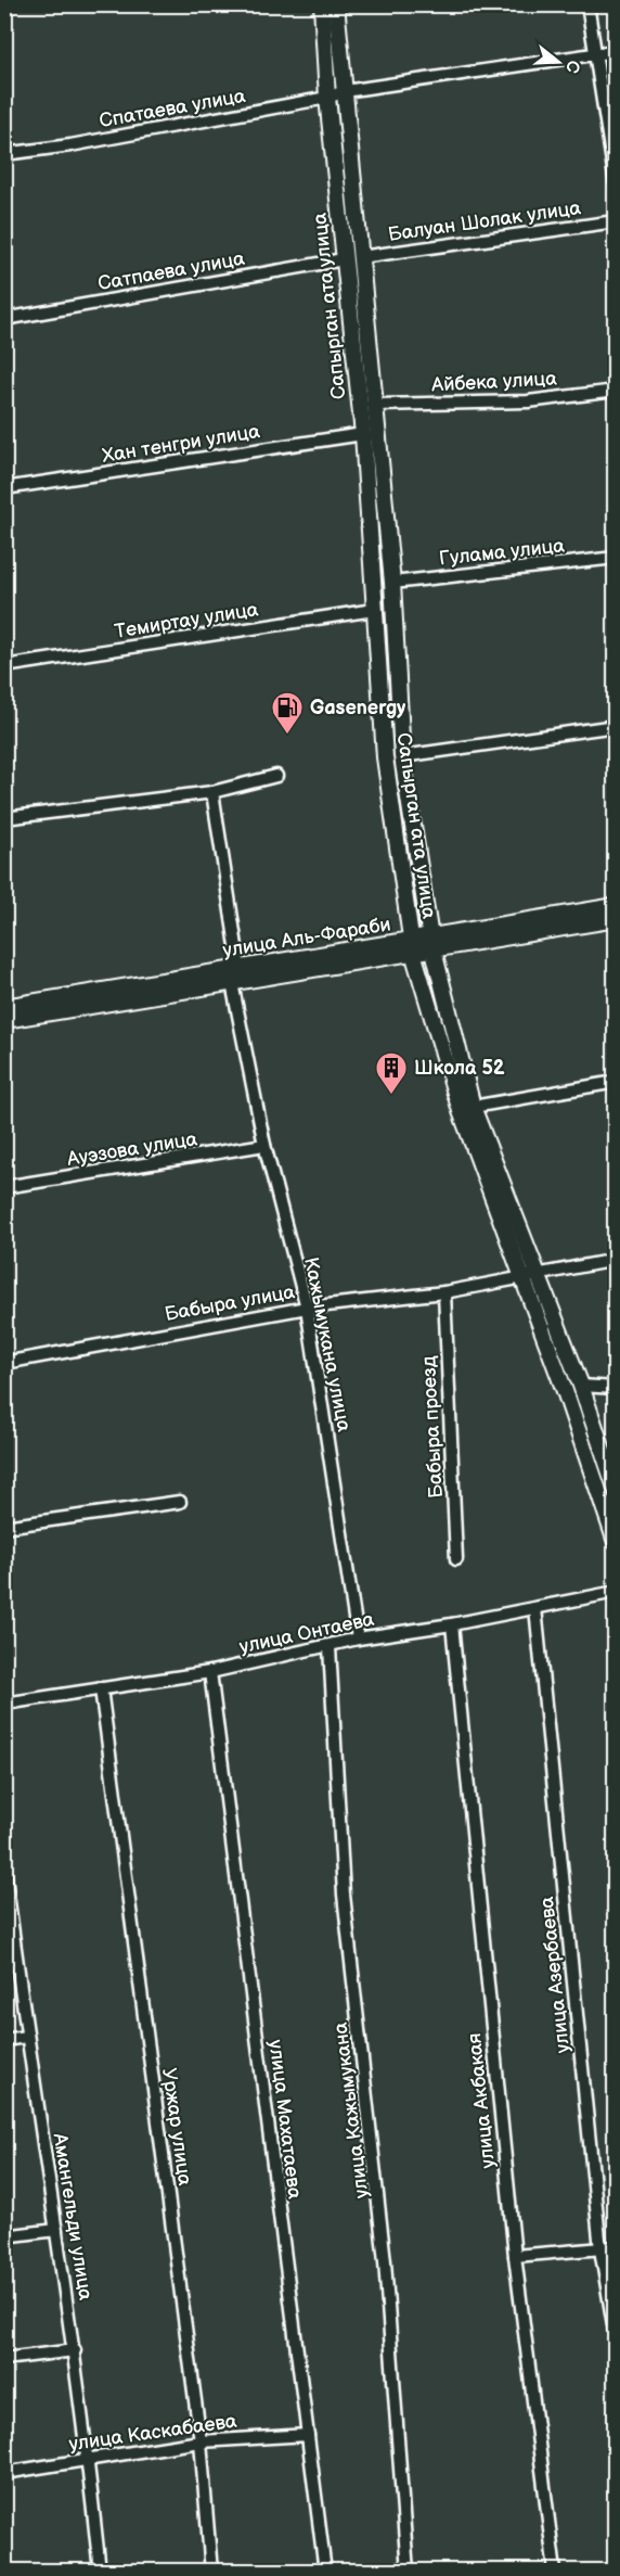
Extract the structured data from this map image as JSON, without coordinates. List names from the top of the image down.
{
  "streets": {
    "main road": ["Сапырган ата улица", "улица Аль-Фараби"],
    "street": [
      "Спатаева улица",
      "Балуан Шолак улица",
      "Сатпаева улица",
      "Айбека улица",
      "Хан тенгри улица",
      "Гулама улица",
      "Темиртау улица",
      "Ауэзова улица",
      "Бабыра улица",
      "Кажымукана улица",
      "Бабыра проезд",
      "улица Онтаева",
      "улица Азербаева",
      "улица Акбакая",
      "улица Кажымукана",
      "улица Махатаева",
      "Уржар улица",
      "Амангельди улица",
      "улица Каскабаева"
    ]
  },
  "crossings": [
    ["Спатаева улица", "Сапырган ата улица"],
    ["Балуан Шолак улица", "Сапырган ата улица"],
    ["Сатпаева улица", "Сапырган ата улица"],
    ["Сапырган ата улица", "Айбека улица"],
    ["Сапырган ата улица", "Хан тенгри улица"],
    ["Сапырган ата улица", "Гулама улица"],
    ["Сапырган ата улица", "Темиртау улица"],
    ["Сапырган ата улица", "улица Аль-Фараби"],
    ["Сапырган ата улица", "Бабыра улица"],
    ["улица Аль-Фараби", "Кажымукана улица"],
    ["Ауэзова улица", "Кажымукана улица"],
    ["Бабыра улица", "Кажымукана улица"],
    ["Бабыра улица", "Бабыра проезд"],
    ["Кажымукана улица", "улица Онтаева"],
    ["улица Онтаева", "улица Азербаева"],
    ["улица Онтаева", "улица Акбакая"],
    ["улица Онтаева", "улица Кажымукана"],
    ["улица Онтаева", "улица Махатаева"],
    ["улица Онтаева", "Уржар улица"],
    ["улица Махатаева", "улица Каскабаева"],
    ["Уржар улица", "улица Каскабаева"],
    ["Амангельди улица", "улица Каскабаева"]
  ],
  "places": {
    "fuel station": ["Gasenergy"],
    "building": ["Школа 52"]
  },
  "north": "right"
}
